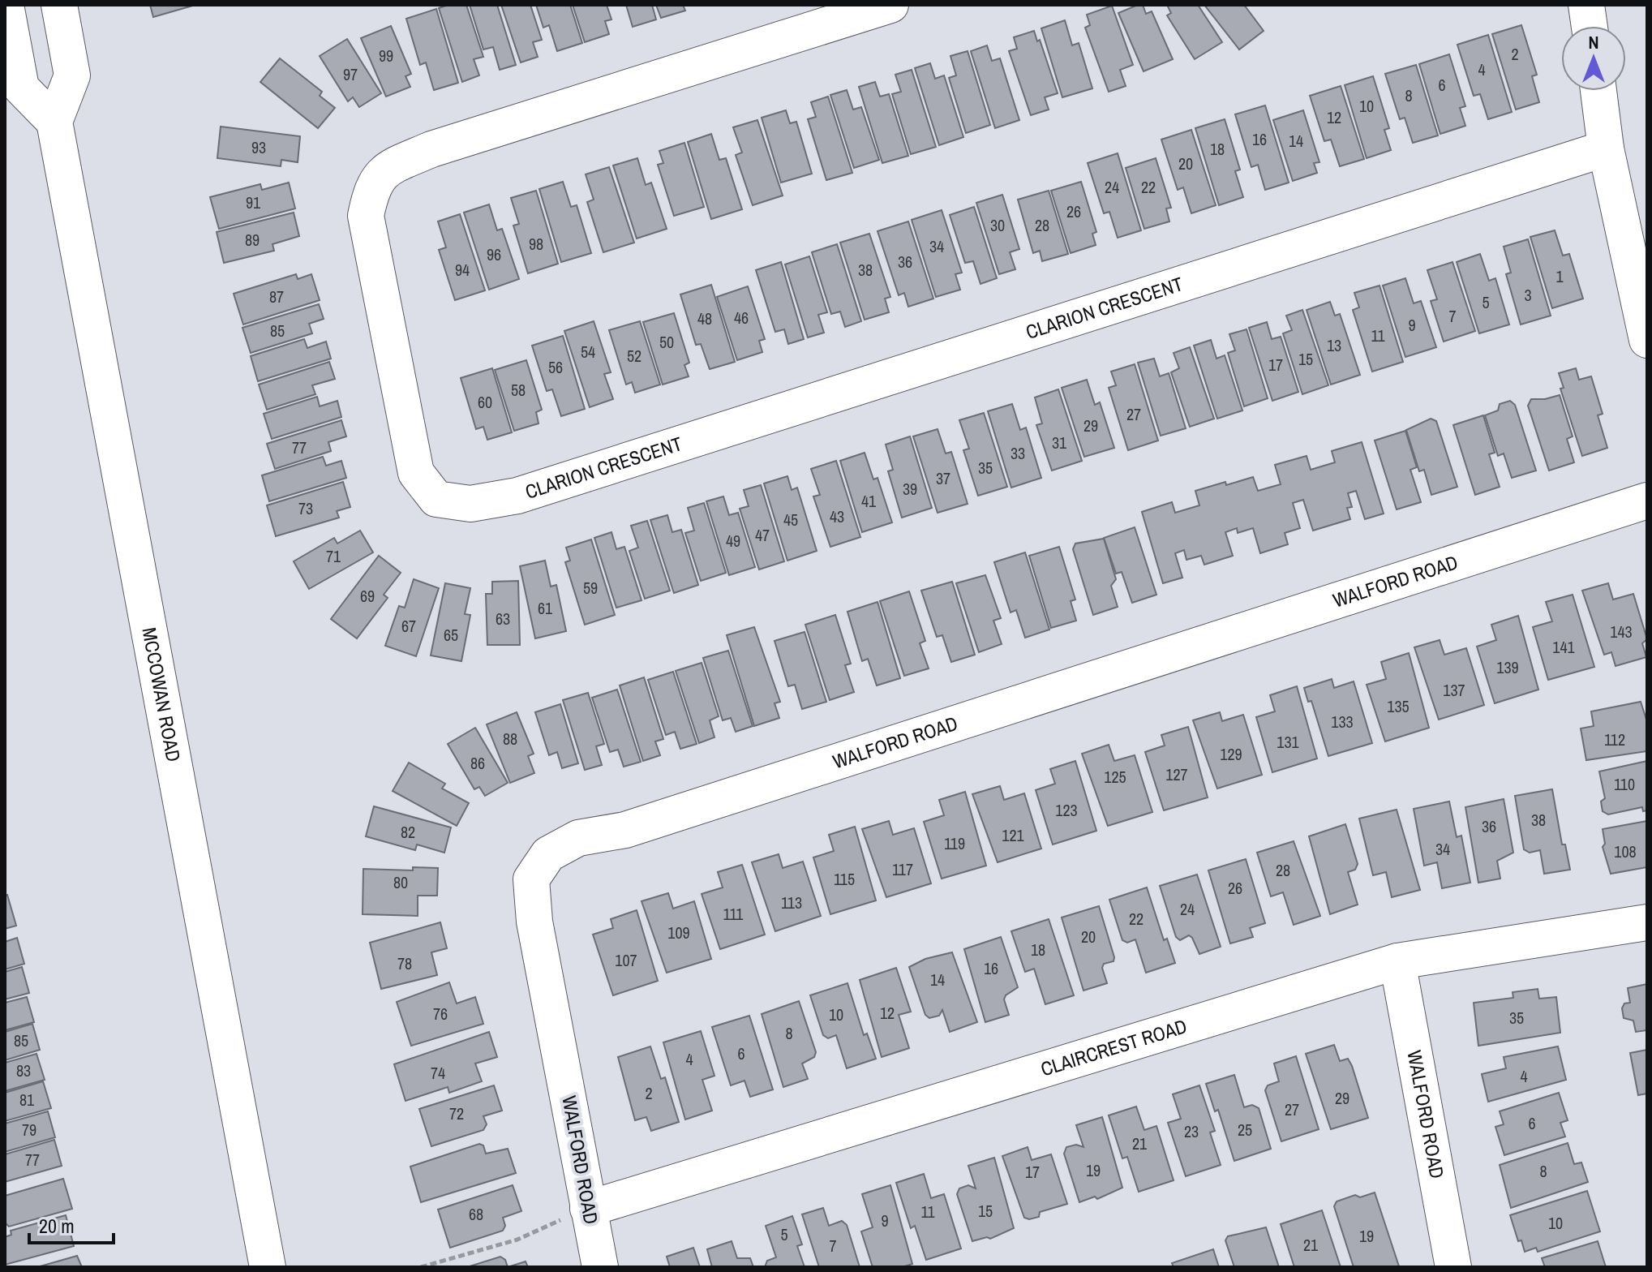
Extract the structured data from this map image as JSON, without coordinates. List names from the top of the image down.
{
  "streets": {
    "street": [
      "CLARION CRESCENT",
      "WALFORD ROAD",
      "MCCOWAN ROAD",
      "CLAIRCREST ROAD"
    ]
  },
  "crossings": [
    ["WALFORD ROAD", "CLAIRCREST ROAD"]
  ],
  "house_numbers": [
    "2",
    "99",
    "4",
    "97",
    "6",
    "8",
    "10",
    "12",
    "16",
    "14",
    "93",
    "18",
    "20",
    "24",
    "22",
    "91",
    "26",
    "30",
    "28",
    "89",
    "98",
    "34",
    "96",
    "36",
    "94",
    "38",
    "1",
    "3",
    "87",
    "5",
    "7",
    "46",
    "48",
    "9",
    "85",
    "11",
    "50",
    "13",
    "54",
    "52",
    "15",
    "17",
    "56",
    "58",
    "60",
    "27",
    "29",
    "31",
    "77",
    "33",
    "35",
    "37",
    "39",
    "41",
    "73",
    "43",
    "45",
    "47",
    "49",
    "71",
    "59",
    "69",
    "61",
    "63",
    "67",
    "143",
    "65",
    "141",
    "139",
    "137",
    "135",
    "133",
    "88",
    "112",
    "131",
    "129",
    "86",
    "127",
    "125",
    "110",
    "123",
    "38",
    "36",
    "82",
    "121",
    "119",
    "34",
    "108",
    "117",
    "28",
    "115",
    "80",
    "26",
    "113",
    "24",
    "111",
    "22",
    "109",
    "20",
    "18",
    "107",
    "78",
    "16",
    "14",
    "12",
    "76",
    "10",
    "35",
    "8",
    "85",
    "6",
    "4",
    "83",
    "74",
    "4",
    "2",
    "29",
    "81",
    "27",
    "72",
    "6",
    "79",
    "25",
    "23",
    "21",
    "77",
    "19",
    "8",
    "17",
    "15",
    "11",
    "68",
    "9",
    "10",
    "5",
    "19",
    "21",
    "7"
  ],
  "scale_bar": "20 m",
  "north": "top"
}
